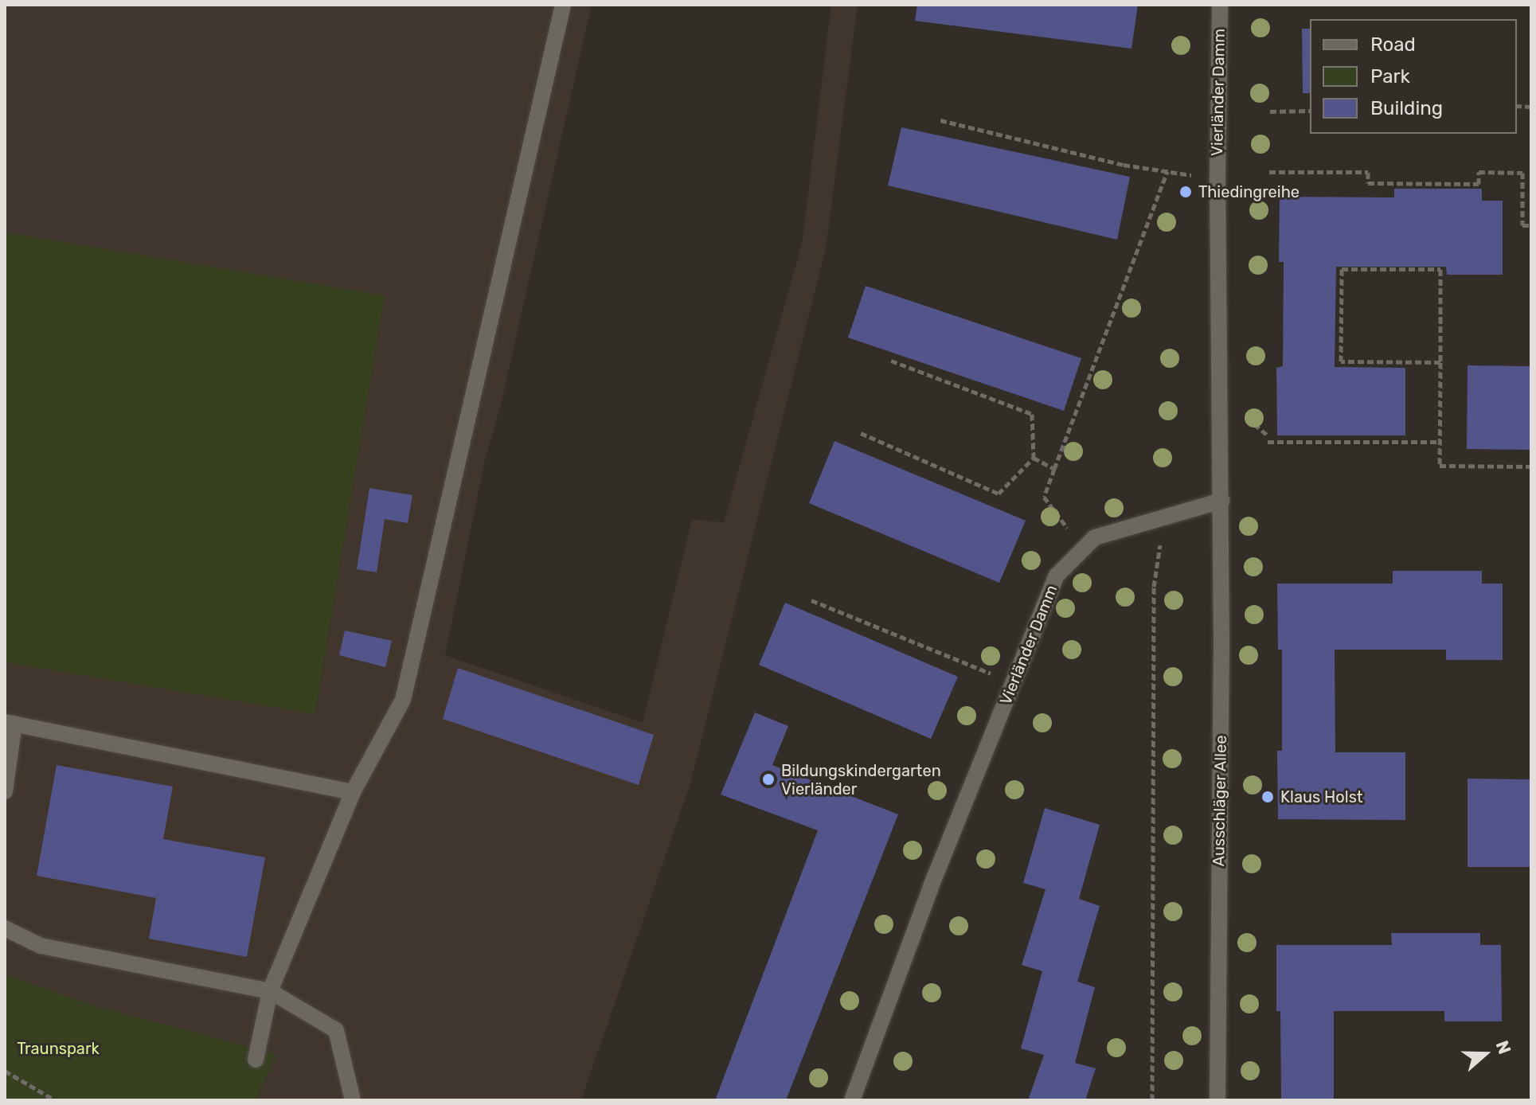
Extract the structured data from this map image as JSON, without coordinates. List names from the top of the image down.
{
  "streets": {
    "street": ["Vierländer Damm", "Ausschläger Allee"]
  },
  "crossings": [
    ["Vierländer Damm", "Ausschläger Allee"]
  ],
  "parks": ["Traunspark"],
  "places": ["Thiedingreihe", "Bildungskindergarten Vierländer", "Klaus Holst"],
  "legend": ["Road", "Park", "Building"],
  "north": "right"
}
